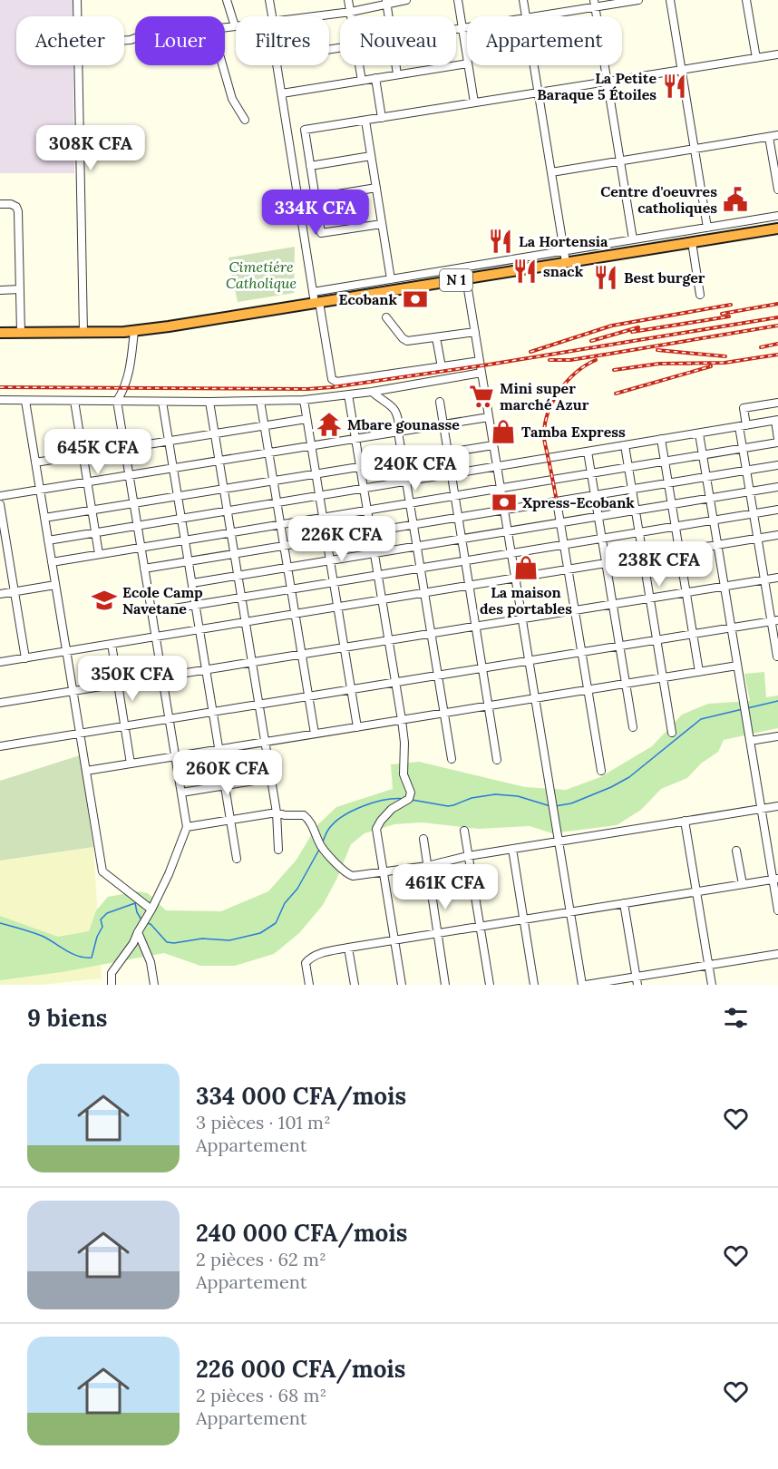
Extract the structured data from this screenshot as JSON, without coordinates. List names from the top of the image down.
{
  "streets": {
    "highway": ["N 1"]
  },
  "parks": ["Cimetiére Catholique"],
  "places": {
    "restaurant": [
      "La Petite Baraque 5 Étoiles",
      "La Hortensia",
      "snack",
      "Best burger"
    ],
    "public building": ["Centre d'oeuvres catholiques"],
    "bank": ["Ecobank", "Xpress-Ecobank"],
    "supermarket": ["Mini super marché Azur"],
    "temple": ["Mbare gounasse"],
    "shop": ["Tamba Express", "La maison des portables"],
    "school or university": ["Ecole Camp Navetane"]
  },
  "page": {
    "chip": [
      "Acheter",
      "Louer",
      "Filtres",
      "Nouveau",
      "Appartement"
    ],
    "price": [
      "308K CFA",
      "334K CFA",
      "645K CFA",
      "240K CFA",
      "226K CFA",
      "238K CFA",
      "350K CFA",
      "260K CFA",
      "461K CFA"
    ],
    "heading": "9 biens",
    "list": [
      {
        "name": "334 000 CFA/mois",
        "note": "3 pièces · 101 m² · Appartement"
      },
      {
        "name": "240 000 CFA/mois",
        "note": "2 pièces · 62 m² · Appartement"
      },
      {
        "name": "226 000 CFA/mois",
        "note": "2 pièces · 68 m² · Appartement"
      }
    ]
  }
}
